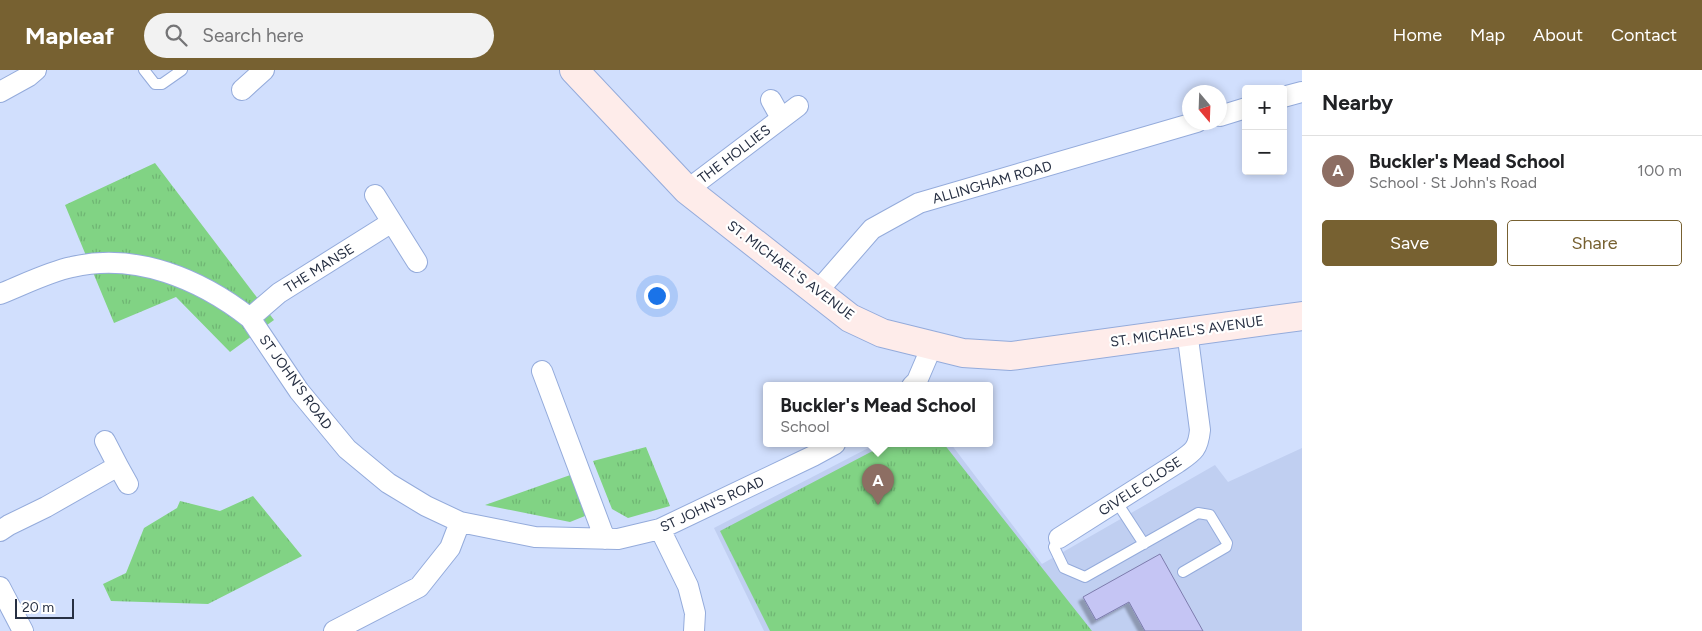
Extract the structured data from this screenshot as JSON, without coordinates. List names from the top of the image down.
{
  "streets": {
    "street": [
      "THE HOLLIES",
      "ALLINGHAM ROAD",
      "THE MANSE",
      "ST. MICHAEL'S AVENUE",
      "ST JOHN'S ROAD",
      "GIVELE CLOSE"
    ]
  },
  "crossings": [
    ["THE HOLLIES", "ST. MICHAEL'S AVENUE"],
    ["ALLINGHAM ROAD", "ST. MICHAEL'S AVENUE"],
    ["THE MANSE", "ST JOHN'S ROAD"],
    ["ST. MICHAEL'S AVENUE", "GIVELE CLOSE"]
  ],
  "scale_bar": "20 m",
  "north": "bottom",
  "page": {
    "header": "Mapleaf",
    "search": "Search here",
    "nav": [
      "Home",
      "Map",
      "About",
      "Contact"
    ],
    "heading": "Nearby",
    "map_buttons": ["+", "−"],
    "list": [
      {
        "mark": "A",
        "name": "Buckler's Mead School",
        "note": "School · St John's Road",
        "value": "100 m"
      }
    ],
    "buttons": ["Save", "Share"],
    "popup": ["Buckler's Mead School", "School"],
    "pins": "A",
    "scale": "20 m"
  }
}
